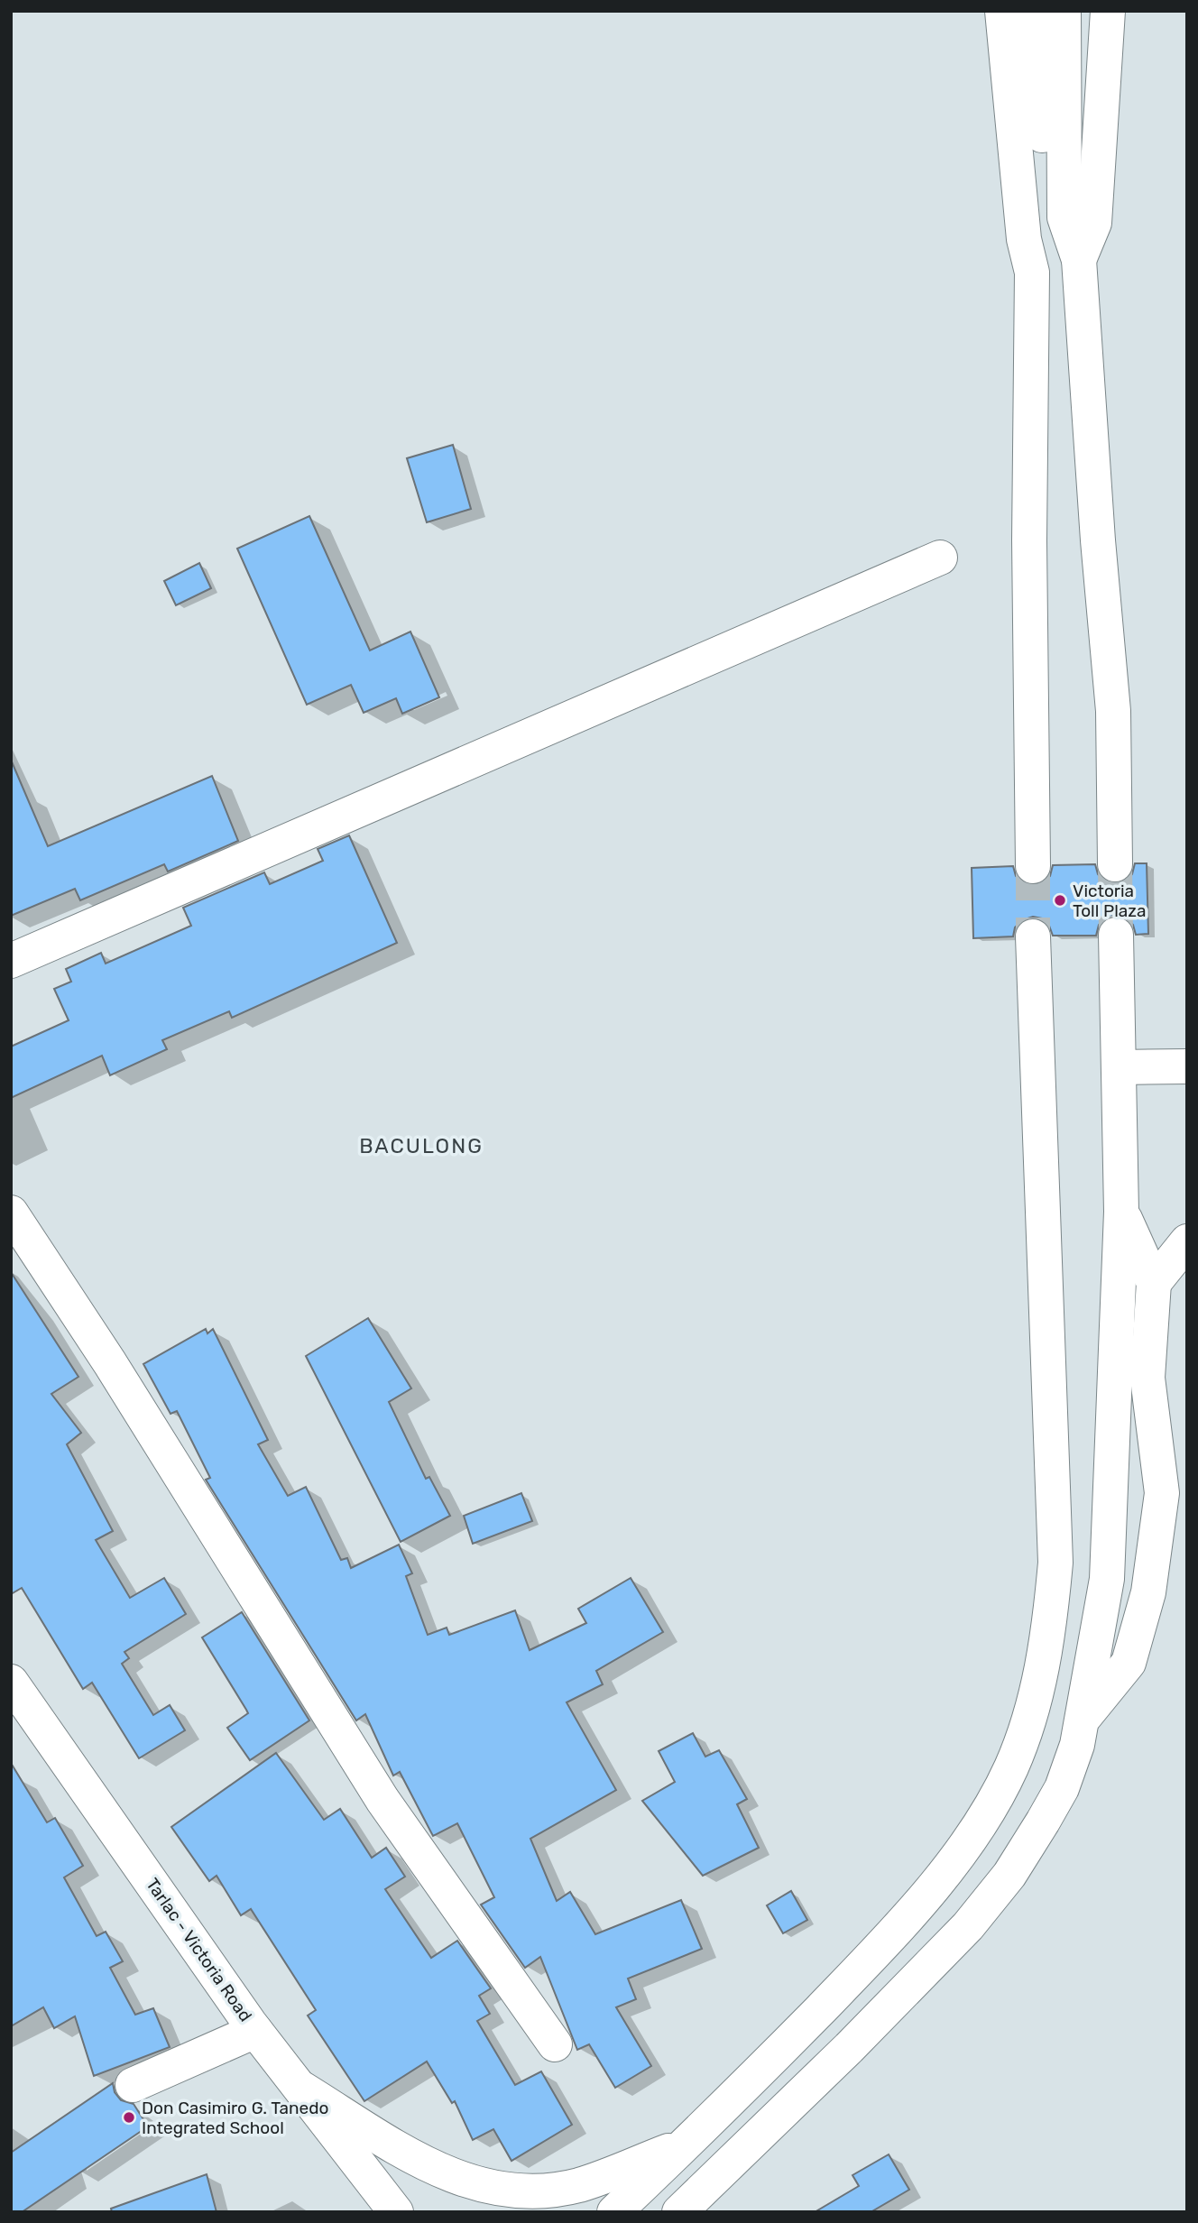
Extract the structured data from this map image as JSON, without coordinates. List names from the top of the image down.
{
  "streets": {
    "main road": ["Tarlac - Victoria Road"]
  },
  "districts": ["BACULONG"],
  "places": ["Victoria Toll Plaza", "Don Casimiro G. Tanedo Integrated School"]
}
